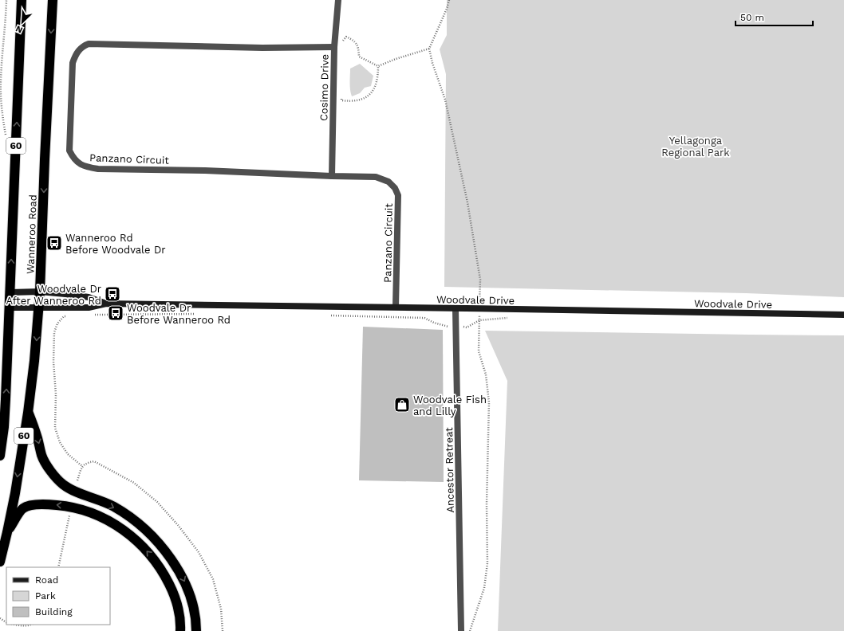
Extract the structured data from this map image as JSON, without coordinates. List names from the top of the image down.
{
  "streets": {
    "highway": ["60", "Wanneroo Road"],
    "street": [
      "Cosimo Drive",
      "Panzano Circuit",
      "Woodvale Drive",
      "Ancestor Retreat"
    ]
  },
  "crossings": [
    ["Cosimo Drive", "Panzano Circuit"],
    ["60", "Wanneroo Road"],
    ["60", "Woodvale Drive"],
    ["Panzano Circuit", "Woodvale Drive"],
    ["Wanneroo Road", "Woodvale Drive"],
    ["Woodvale Drive", "Ancestor Retreat"]
  ],
  "parks": ["Yellagonga Regional Park"],
  "places": {
    "bus stop": ["Wanneroo Rd Before Woodvale Dr", "Woodvale Dr After Wanneroo Rd", "Woodvale Dr Before Wanneroo Rd"],
    "shop": ["Woodvale Fish and Lilly"]
  },
  "legend": ["Road", "Park", "Building"],
  "scale_bar": "50 m",
  "north": "bottom left"
}
